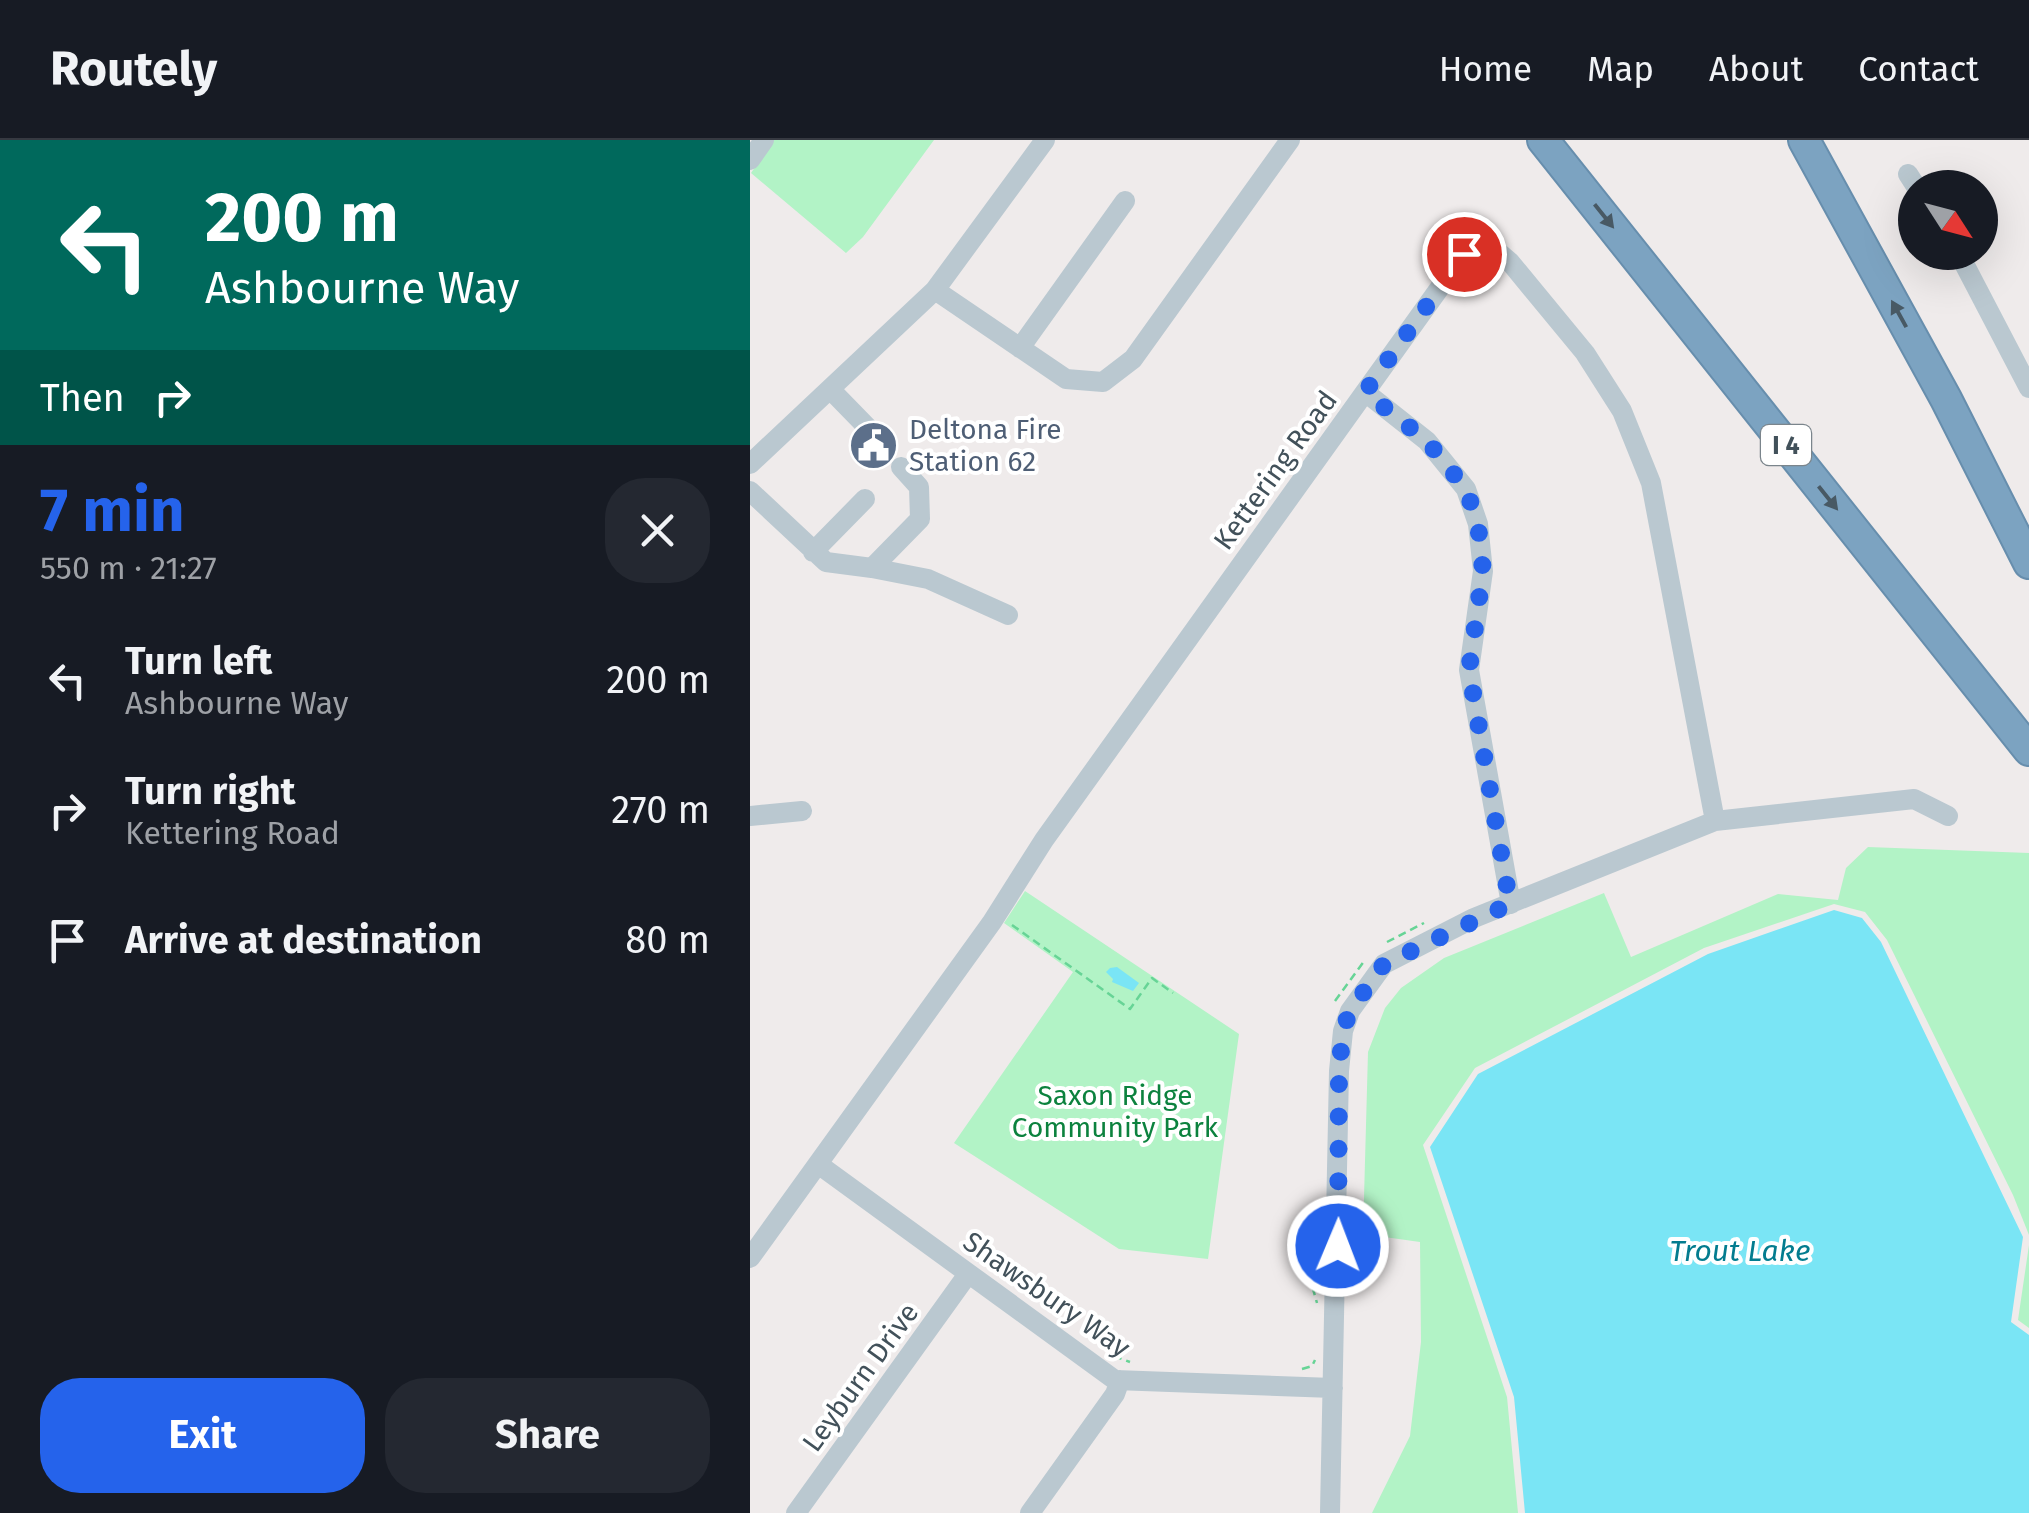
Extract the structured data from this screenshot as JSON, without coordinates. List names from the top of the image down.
{
  "streets": {
    "highway": ["I 4"],
    "street": ["Kettering Road", "Shawsbury Way", "Leyburn Drive"]
  },
  "crossings": [
    ["Kettering Road", "Shawsbury Way"],
    ["Shawsbury Way", "Leyburn Drive"]
  ],
  "water": ["Trout Lake"],
  "parks": ["Saxon Ridge Community Park"],
  "places": {
    "public building": ["Deltona Fire Station 62"]
  },
  "north": "bottom right",
  "page": {
    "header": "Routely",
    "nav": [
      "Home",
      "Map",
      "About",
      "Contact"
    ],
    "turn": ["200 m", "Ashbourne Way"],
    "then": "Then",
    "heading": ["7 min", "550 m · 21:27"],
    "list": [
      {
        "name": "Turn left",
        "note": "Ashbourne Way",
        "value": "200 m"
      },
      {
        "name": "Turn right",
        "note": "Kettering Road",
        "value": "270 m"
      },
      {
        "name": "Arrive at destination",
        "value": "80 m"
      }
    ],
    "buttons": ["Exit", "Share"]
  }
}
